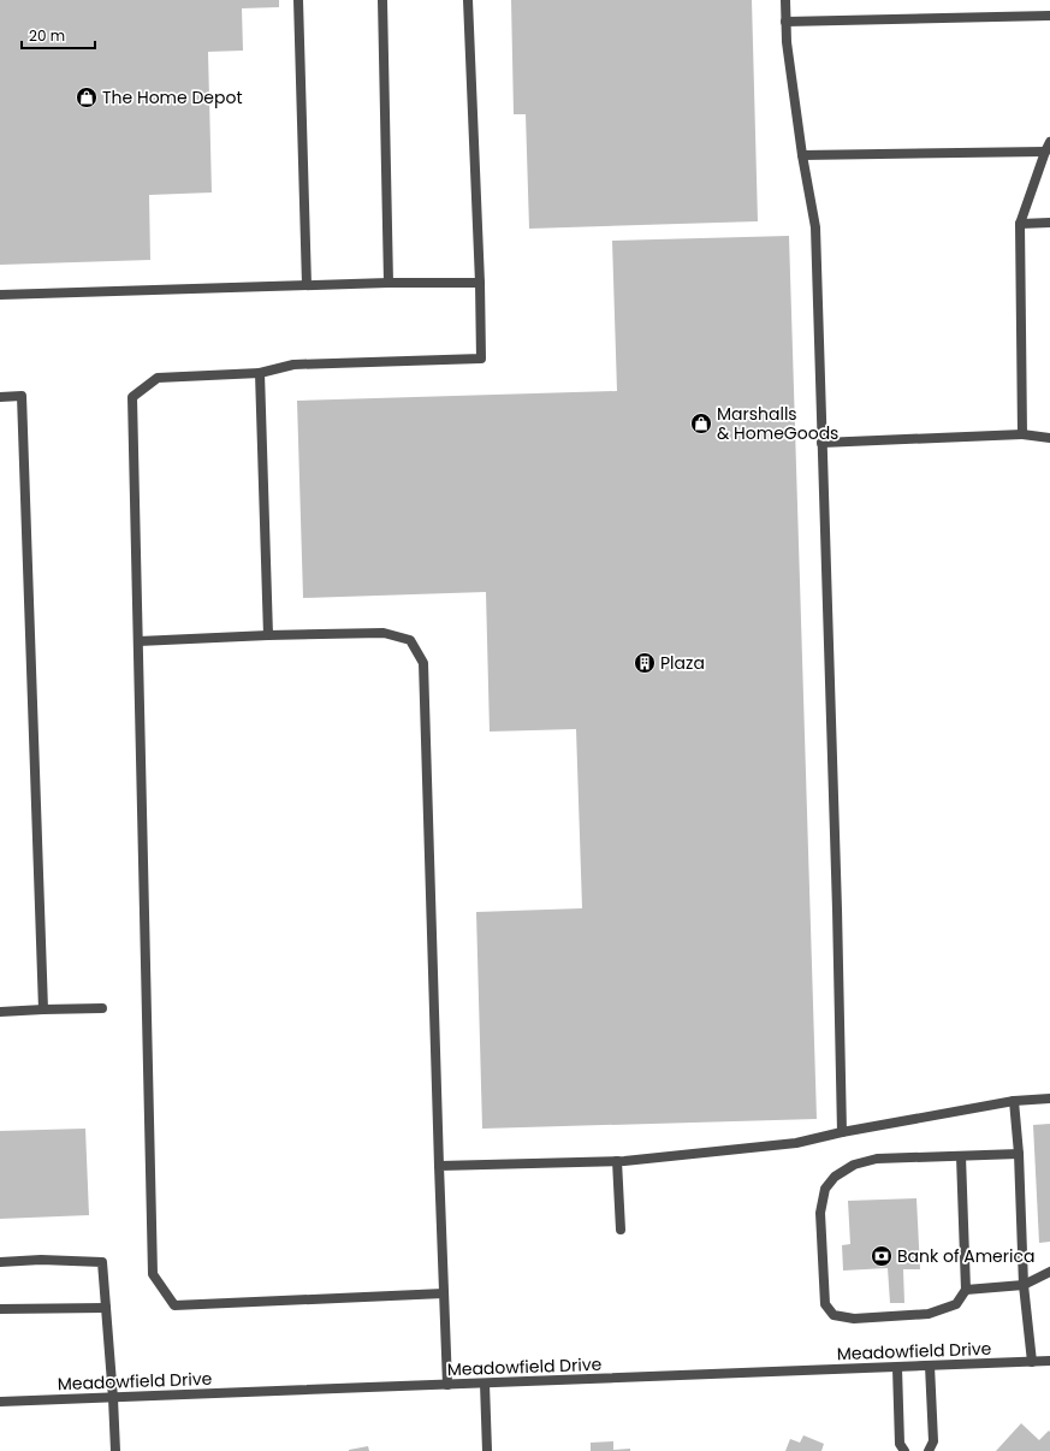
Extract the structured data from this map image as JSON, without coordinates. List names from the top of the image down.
{
  "streets": {
    "street": ["Meadowfield Drive"]
  },
  "places": {
    "shop": ["The Home Depot", "Marshalls & HomeGoods"],
    "building": ["Plaza"],
    "bank": ["Bank of America"]
  },
  "scale_bar": "20 m"
}
